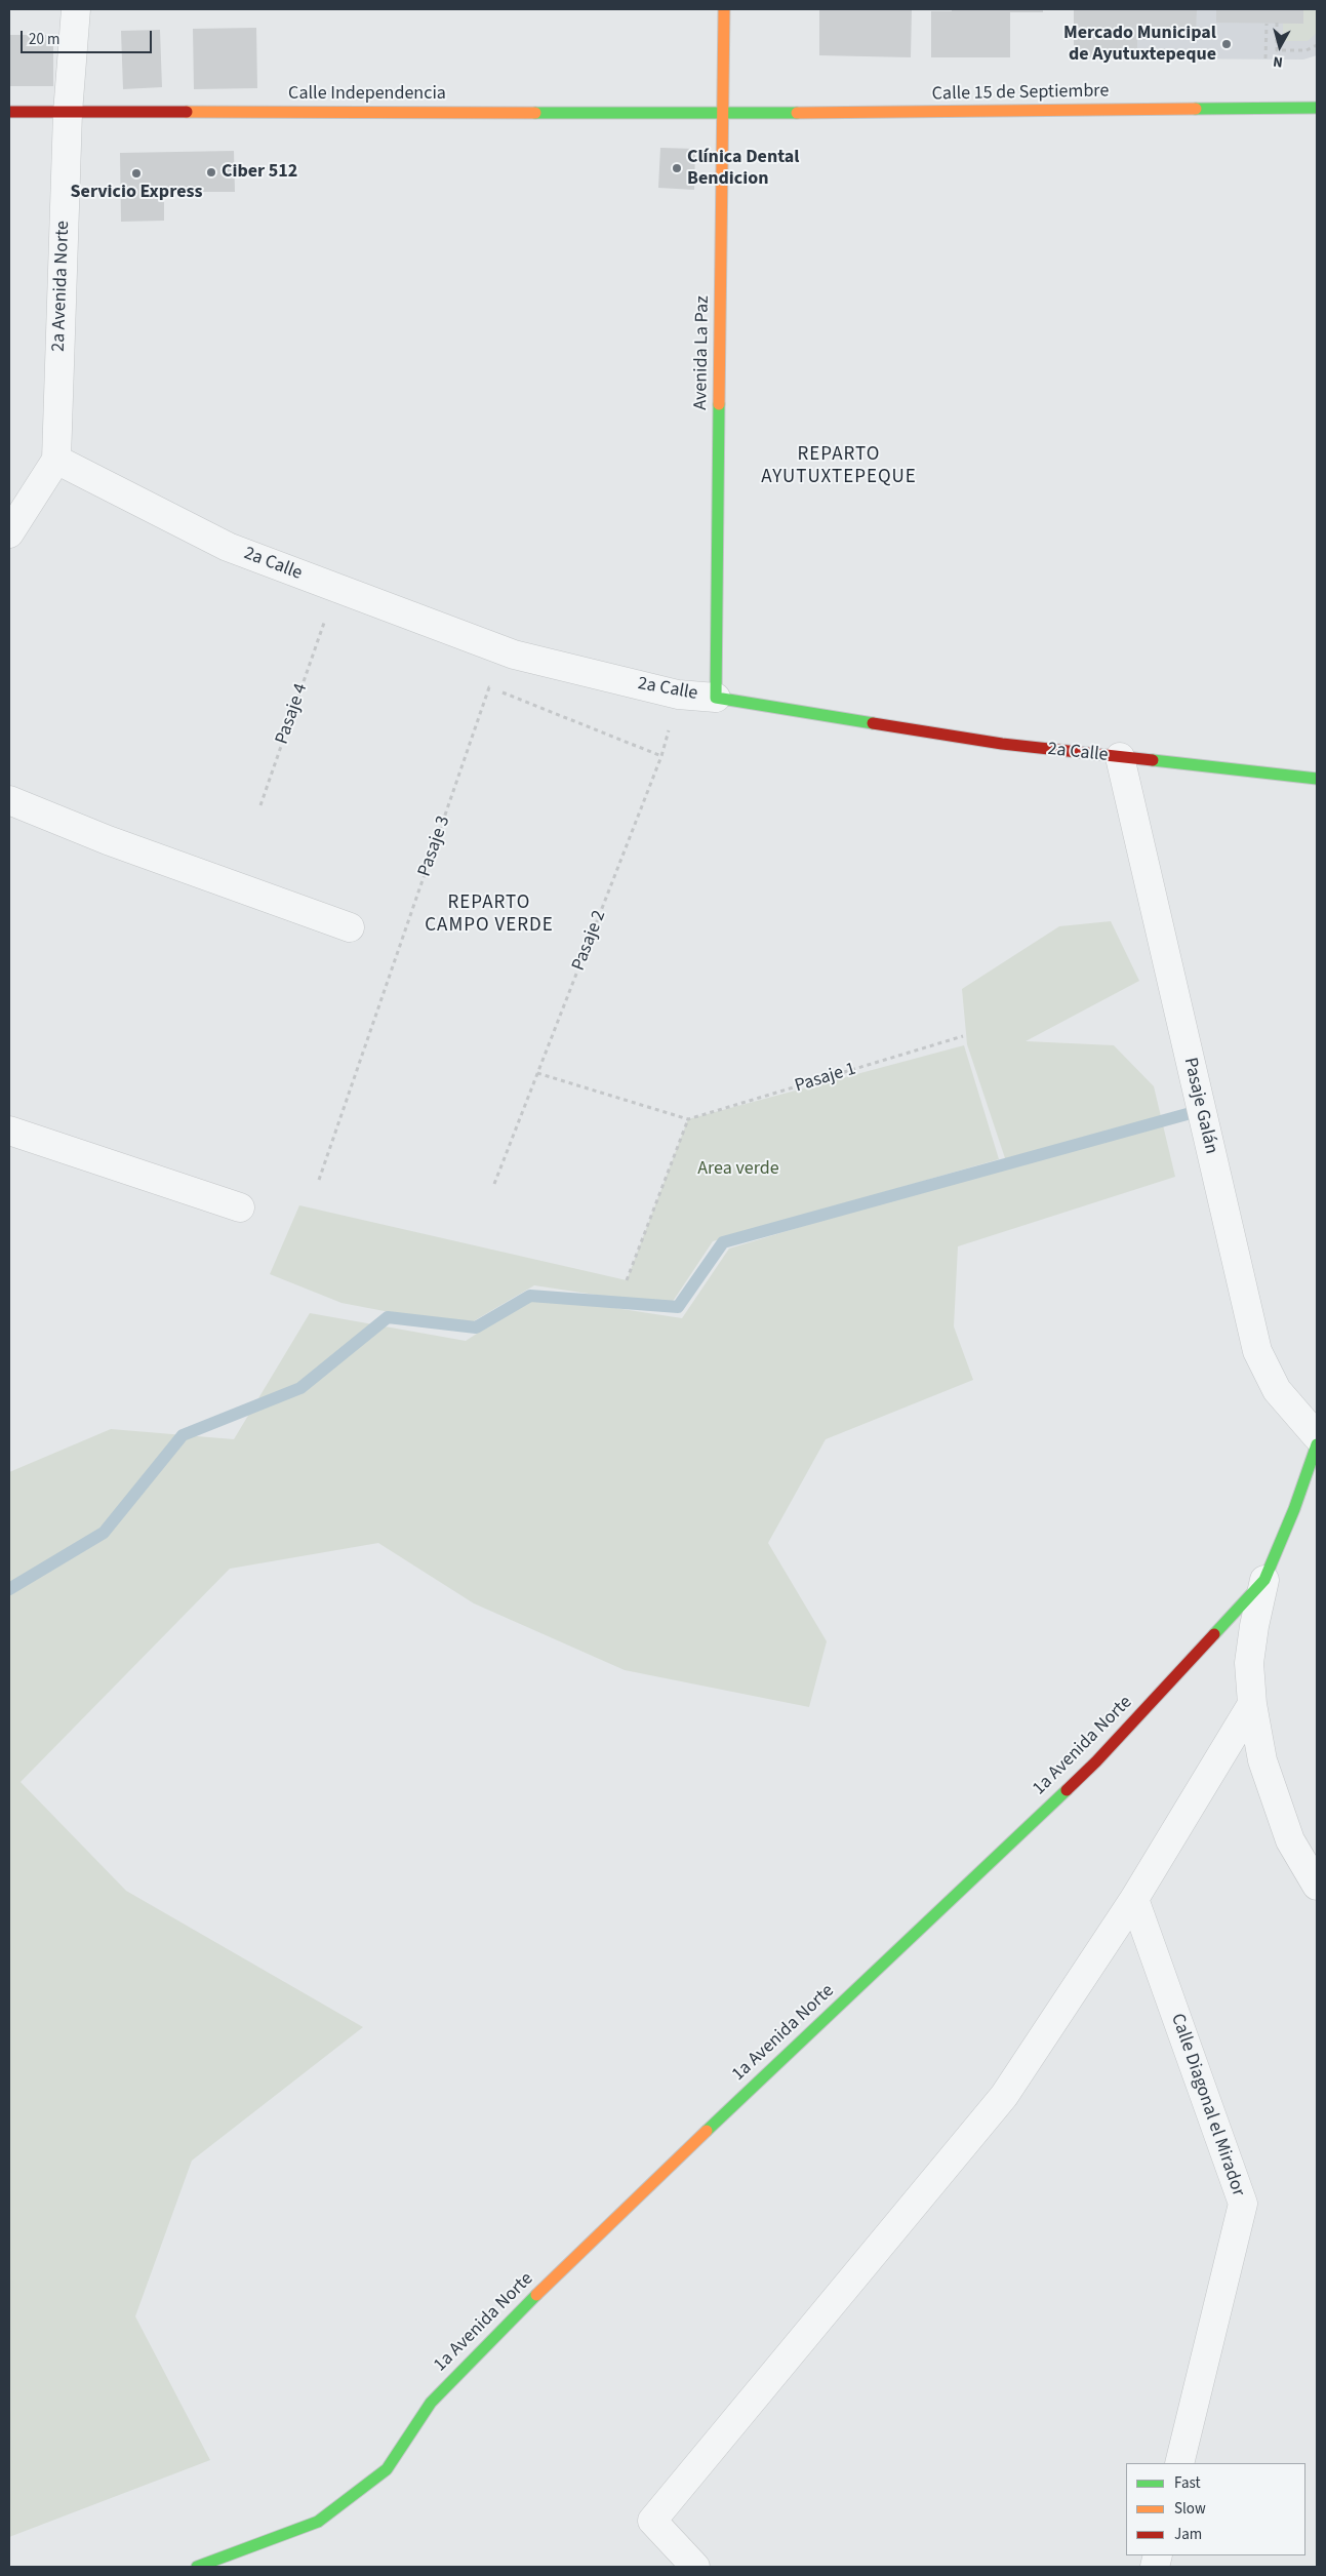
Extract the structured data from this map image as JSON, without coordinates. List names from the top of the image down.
{
  "streets": {
    "street": [
      "Calle 15 de Septiembre",
      "Calle Independencia",
      "2a Avenida Norte",
      "Avenida La Paz",
      "2a Calle",
      "Pasaje Galán",
      "1a Avenida Norte",
      "Calle Diagonal el Mirador"
    ],
    "path": [
      "Pasaje 4",
      "Pasaje 3",
      "Pasaje 2",
      "Pasaje 1"
    ]
  },
  "crossings": [
    ["Calle 15 de Septiembre", "Calle Independencia"],
    ["Calle 15 de Septiembre", "Avenida La Paz"],
    ["Calle Independencia", "2a Avenida Norte"],
    ["Calle Independencia", "Avenida La Paz"],
    ["2a Avenida Norte", "2a Calle"],
    ["Avenida La Paz", "2a Calle"],
    ["2a Calle", "Pasaje 2"],
    ["2a Calle", "Pasaje Galán"],
    ["Pasaje 3", "Pasaje 2"]
  ],
  "districts": ["REPARTO AYUTUXTEPEQUE", "REPARTO CAMPO VERDE"],
  "parks": ["Area verde"],
  "places": [
    "Mercado Municipal de Ayutuxtepeque",
    "Clínica Dental Bendicion",
    "Ciber 512",
    "Servicio Express"
  ],
  "legend": ["Fast", "Slow", "Jam"],
  "scale_bar": "20 m",
  "north": "bottom"
}
